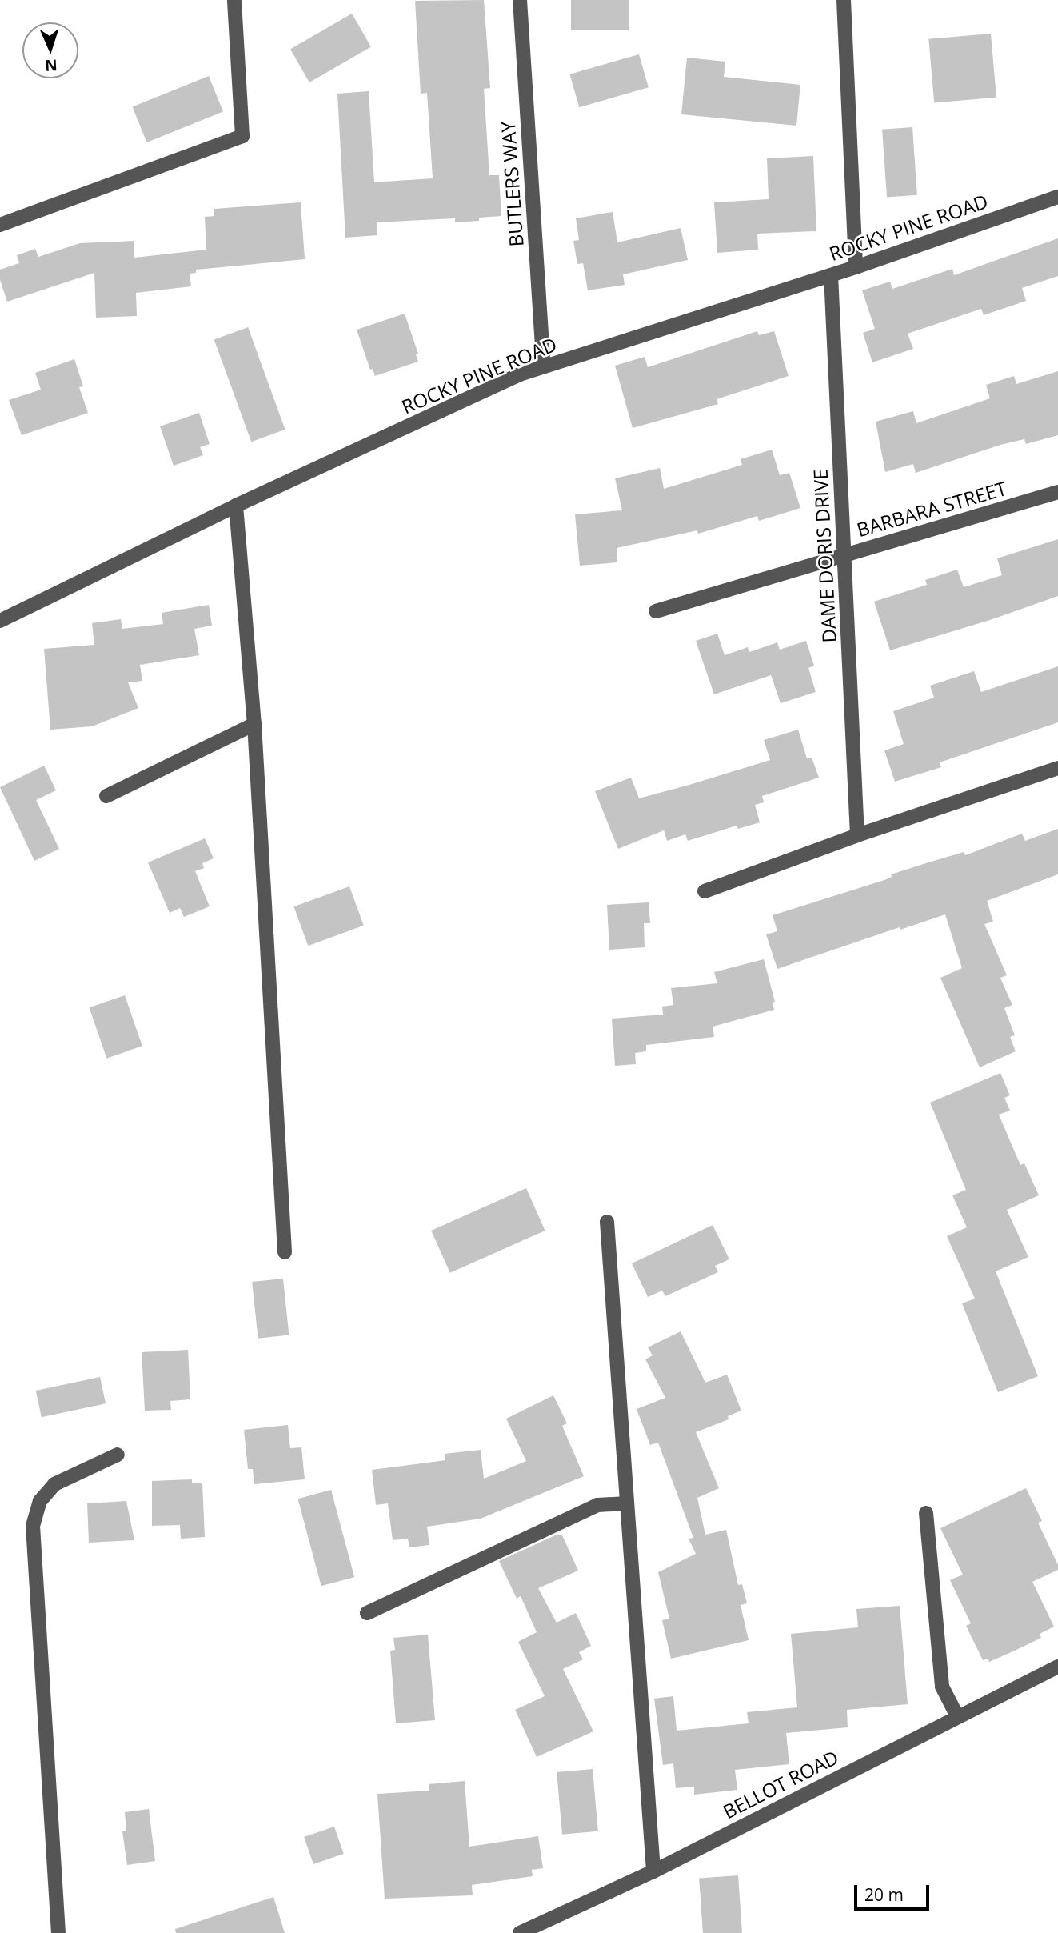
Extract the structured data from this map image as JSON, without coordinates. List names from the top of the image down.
{
  "streets": {
    "street": [
      "BUTLERS WAY",
      "ROCKY PINE ROAD",
      "BARBARA STREET",
      "DAME DORIS DRIVE",
      "BELLOT ROAD"
    ]
  },
  "crossings": [
    ["BUTLERS WAY", "ROCKY PINE ROAD"],
    ["ROCKY PINE ROAD", "DAME DORIS DRIVE"],
    ["BARBARA STREET", "DAME DORIS DRIVE"]
  ],
  "scale_bar": "20 m",
  "north": "bottom"
}
